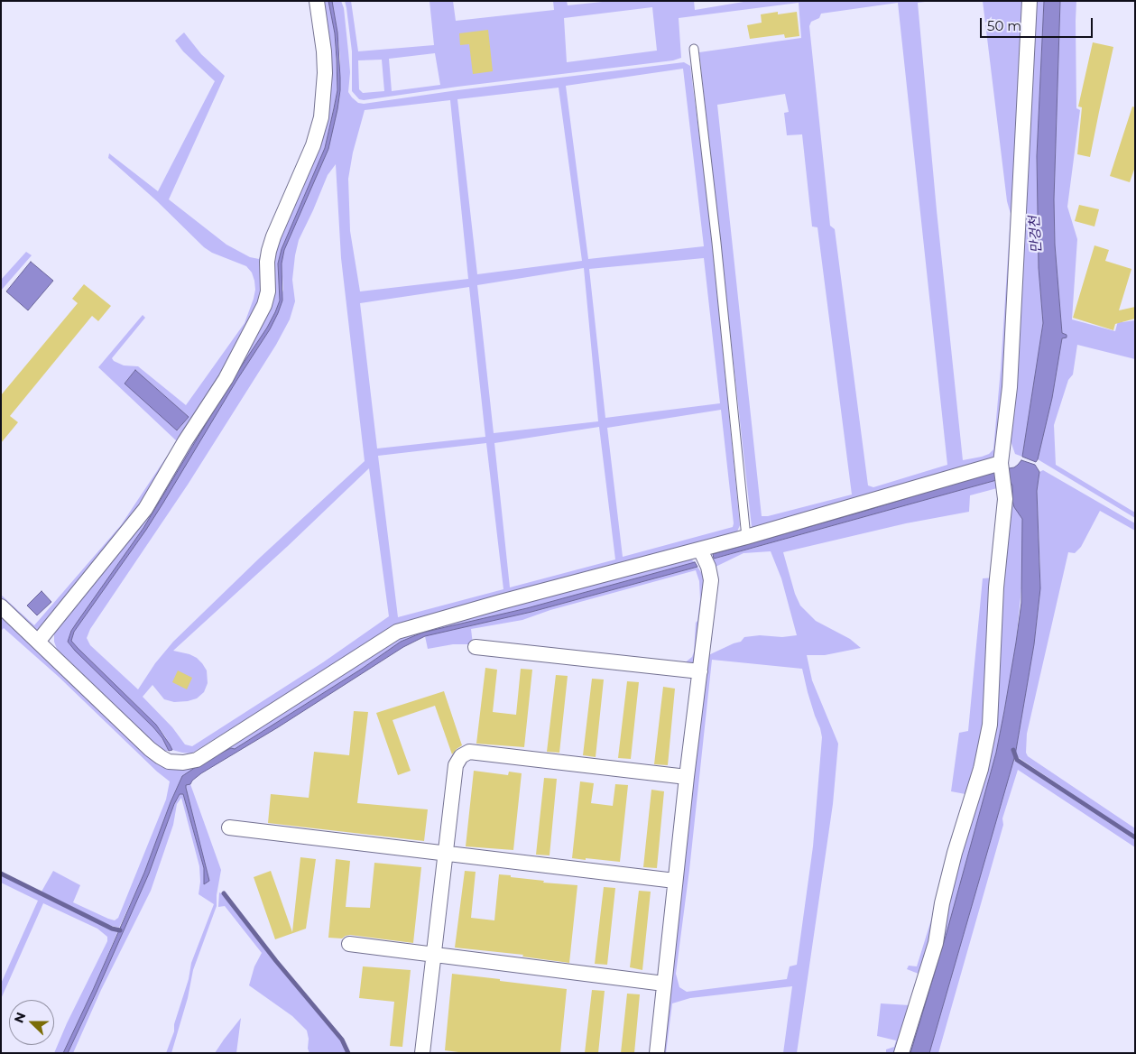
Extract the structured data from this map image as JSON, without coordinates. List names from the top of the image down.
{
  "water": ["만겅천"],
  "scale_bar": "50 m",
  "north": "left"
}
